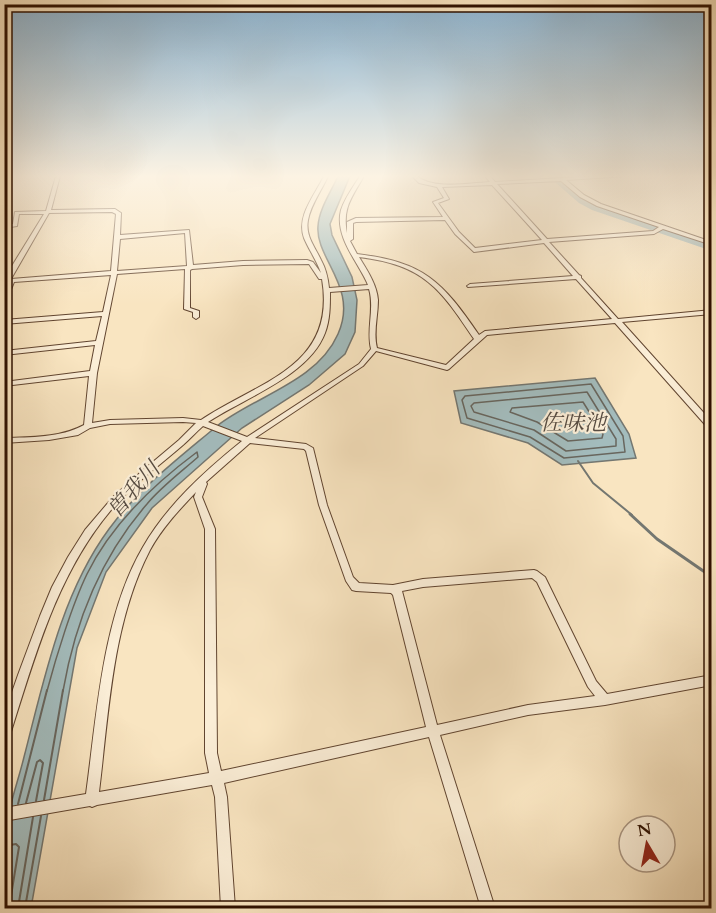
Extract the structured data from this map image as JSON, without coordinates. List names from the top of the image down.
{
  "water": ["佐味池", "曽我川"],
  "north": "top"
}
